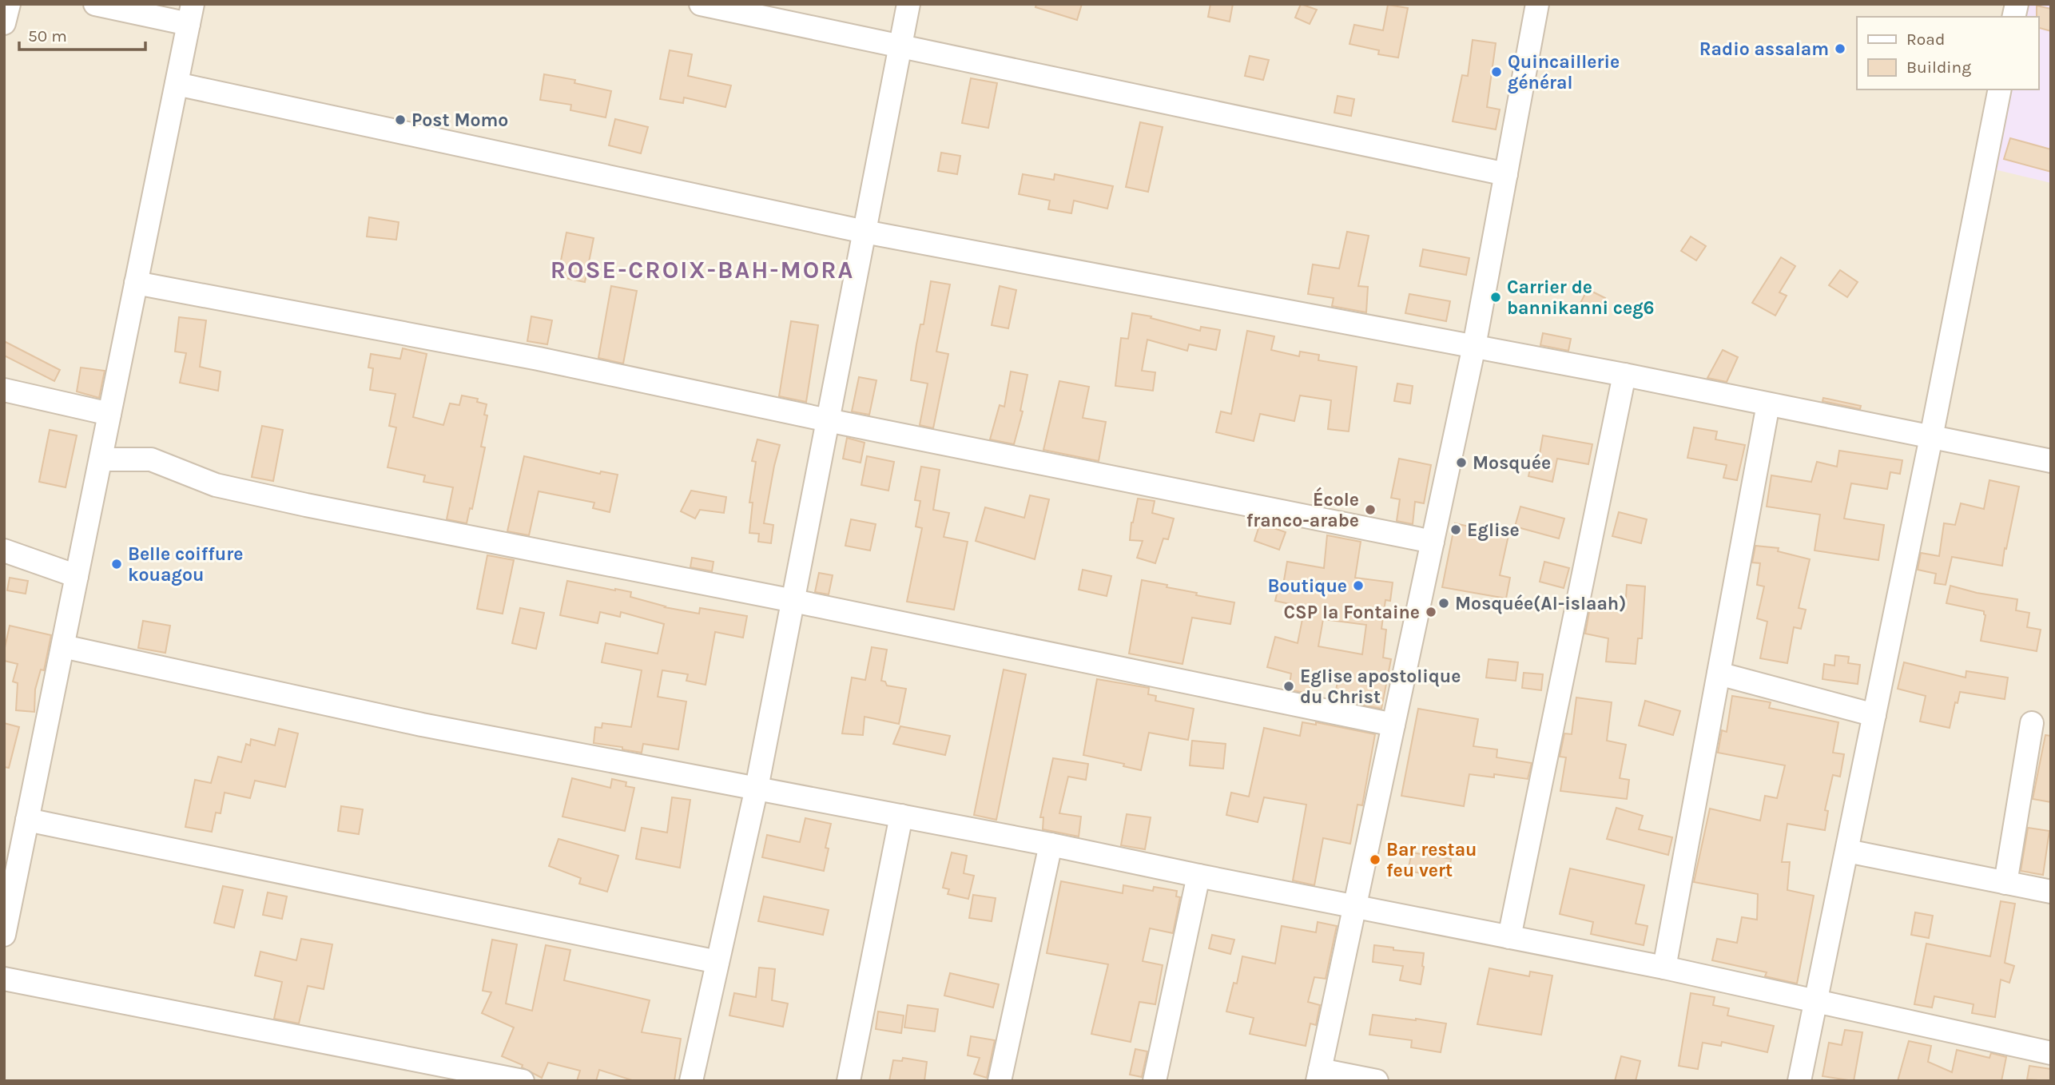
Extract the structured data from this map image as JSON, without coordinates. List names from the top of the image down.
{
  "districts": ["ROSE-CROIX-BAH-MORA"],
  "places": [
    "Radio assalam",
    "Quincaillerie général",
    "Post Momo",
    "Carrier de bannikanni ceg6",
    "Mosquée",
    "École franco-arabe",
    "Eglise",
    "Belle coiffure kouagou",
    "Boutique",
    "Mosquée(Al-islaah)",
    "CSP la Fontaine",
    "Eglise apostolique du Christ",
    "Bar restau feu vert"
  ],
  "legend": ["Road", "Building"],
  "scale_bar": "50 m"
}
